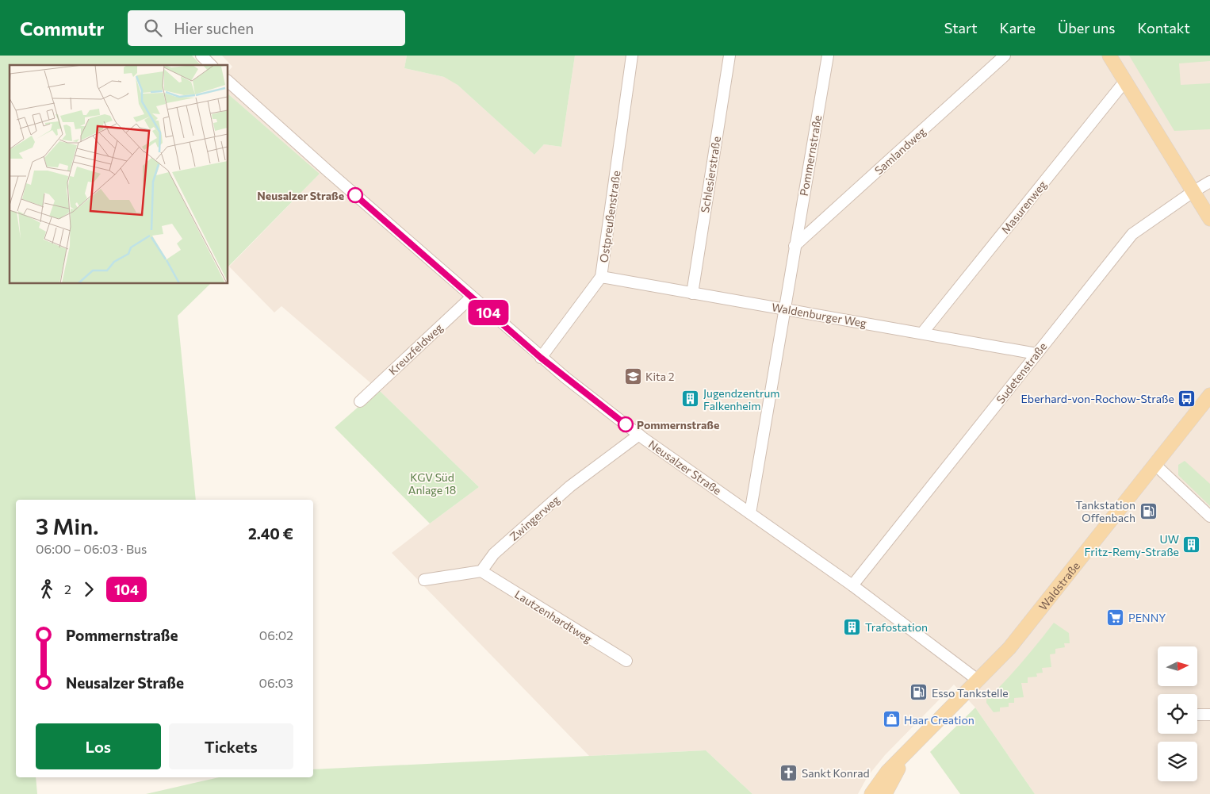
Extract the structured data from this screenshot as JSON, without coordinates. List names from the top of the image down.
{
  "streets": {
    "main road": ["Waldstraße"],
    "street": [
      "Samlandweg",
      "Pommernstraße",
      "Schlesierstraße",
      "Masurenweg",
      "Ostpreußenstraße",
      "Waldenburger Weg",
      "Kreuzfeldweg",
      "Sudetenstraße",
      "Neusalzer Straße",
      "Zwingerweg",
      "Lautzenhardtweg"
    ]
  },
  "crossings": [
    ["Samlandweg", "Pommernstraße"],
    ["Pommernstraße", "Waldenburger Weg"],
    ["Pommernstraße", "Neusalzer Straße"],
    ["Schlesierstraße", "Waldenburger Weg"],
    ["Masurenweg", "Waldenburger Weg"],
    ["Ostpreußenstraße", "Waldenburger Weg"],
    ["Ostpreußenstraße", "Neusalzer Straße"],
    ["Waldenburger Weg", "Sudetenstraße"],
    ["Kreuzfeldweg", "Neusalzer Straße"],
    ["Sudetenstraße", "Neusalzer Straße"],
    ["Neusalzer Straße", "Zwingerweg"],
    ["Neusalzer Straße", "Waldstraße"],
    ["Zwingerweg", "Lautzenhardtweg"]
  ],
  "parks": ["KGV Süd Anlage 18"],
  "places": {
    "other": ["Neusalzer Straße", "Pommernstraße"],
    "school or university": ["Kita 2"],
    "bus stop": ["Eberhard-von-Rochow-Straße"],
    "building": ["Jugendzentrum Falkenheim", "UW Fritz-Remy-Straße", "Trafostation"],
    "fuel station": ["Tankstation Offenbach", "Esso Tankstelle"],
    "supermarket": ["PENNY"],
    "shop": ["Haar Creation"],
    "church": ["Sankt Konrad"]
  },
  "lines": ["bus line 104"],
  "north": "right",
  "page": {
    "header": "Commutr",
    "search": "Hier suchen",
    "nav": [
      "Start",
      "Karte",
      "Über uns",
      "Kontakt"
    ],
    "on_map": "104",
    "heading": ["3 Min.", "06:00 – 06:03 · Bus", "2.40 €"],
    "legs": ["2", "104"],
    "list": [
      {
        "name": "Pommernstraße",
        "value": "06:02"
      },
      {
        "name": "Neusalzer Straße",
        "value": "06:03"
      }
    ],
    "buttons": ["Los", "Tickets"]
  }
}
